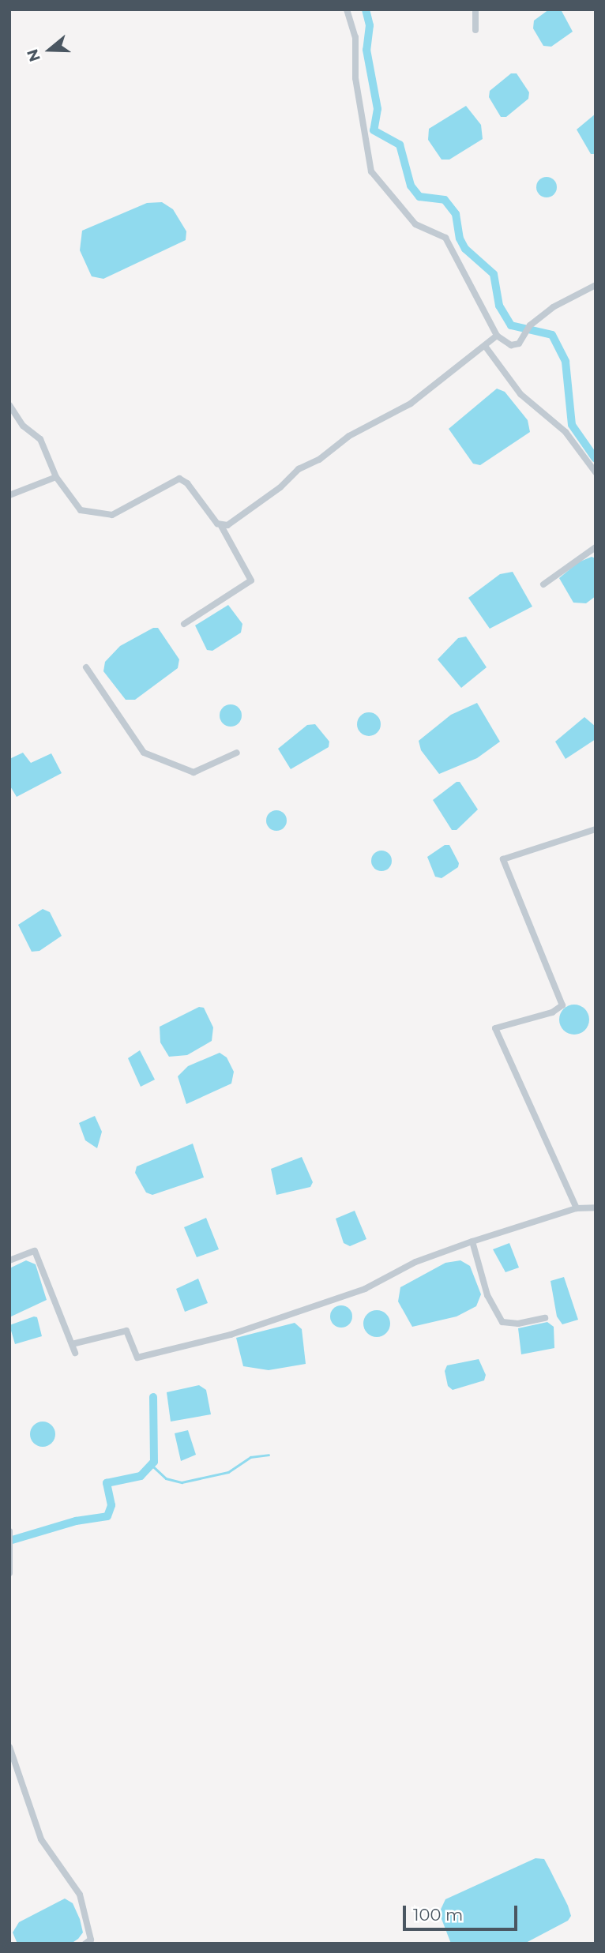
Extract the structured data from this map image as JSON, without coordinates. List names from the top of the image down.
{
  "scale_bar": "100 m",
  "north": "left"
}
